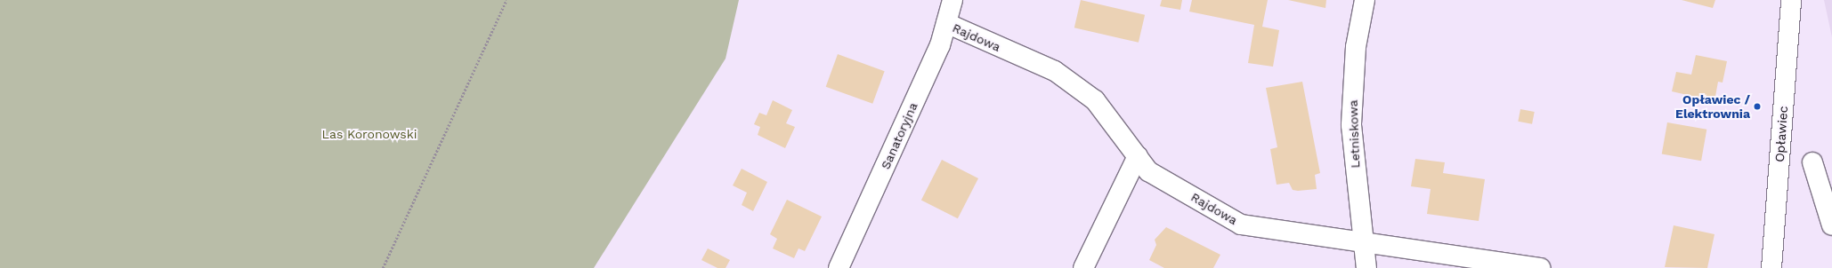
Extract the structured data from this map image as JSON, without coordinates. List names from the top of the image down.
{
  "streets": {
    "street": [
      "Rajdowa",
      "Letniskowa",
      "Opławiec",
      "Sanatoryjna"
    ]
  },
  "crossings": [
    ["Rajdowa", "Letniskowa"],
    ["Rajdowa", "Sanatoryjna"]
  ],
  "parks": ["Las Koronowski"],
  "places": ["Opławiec / Elektrownia"]
}
